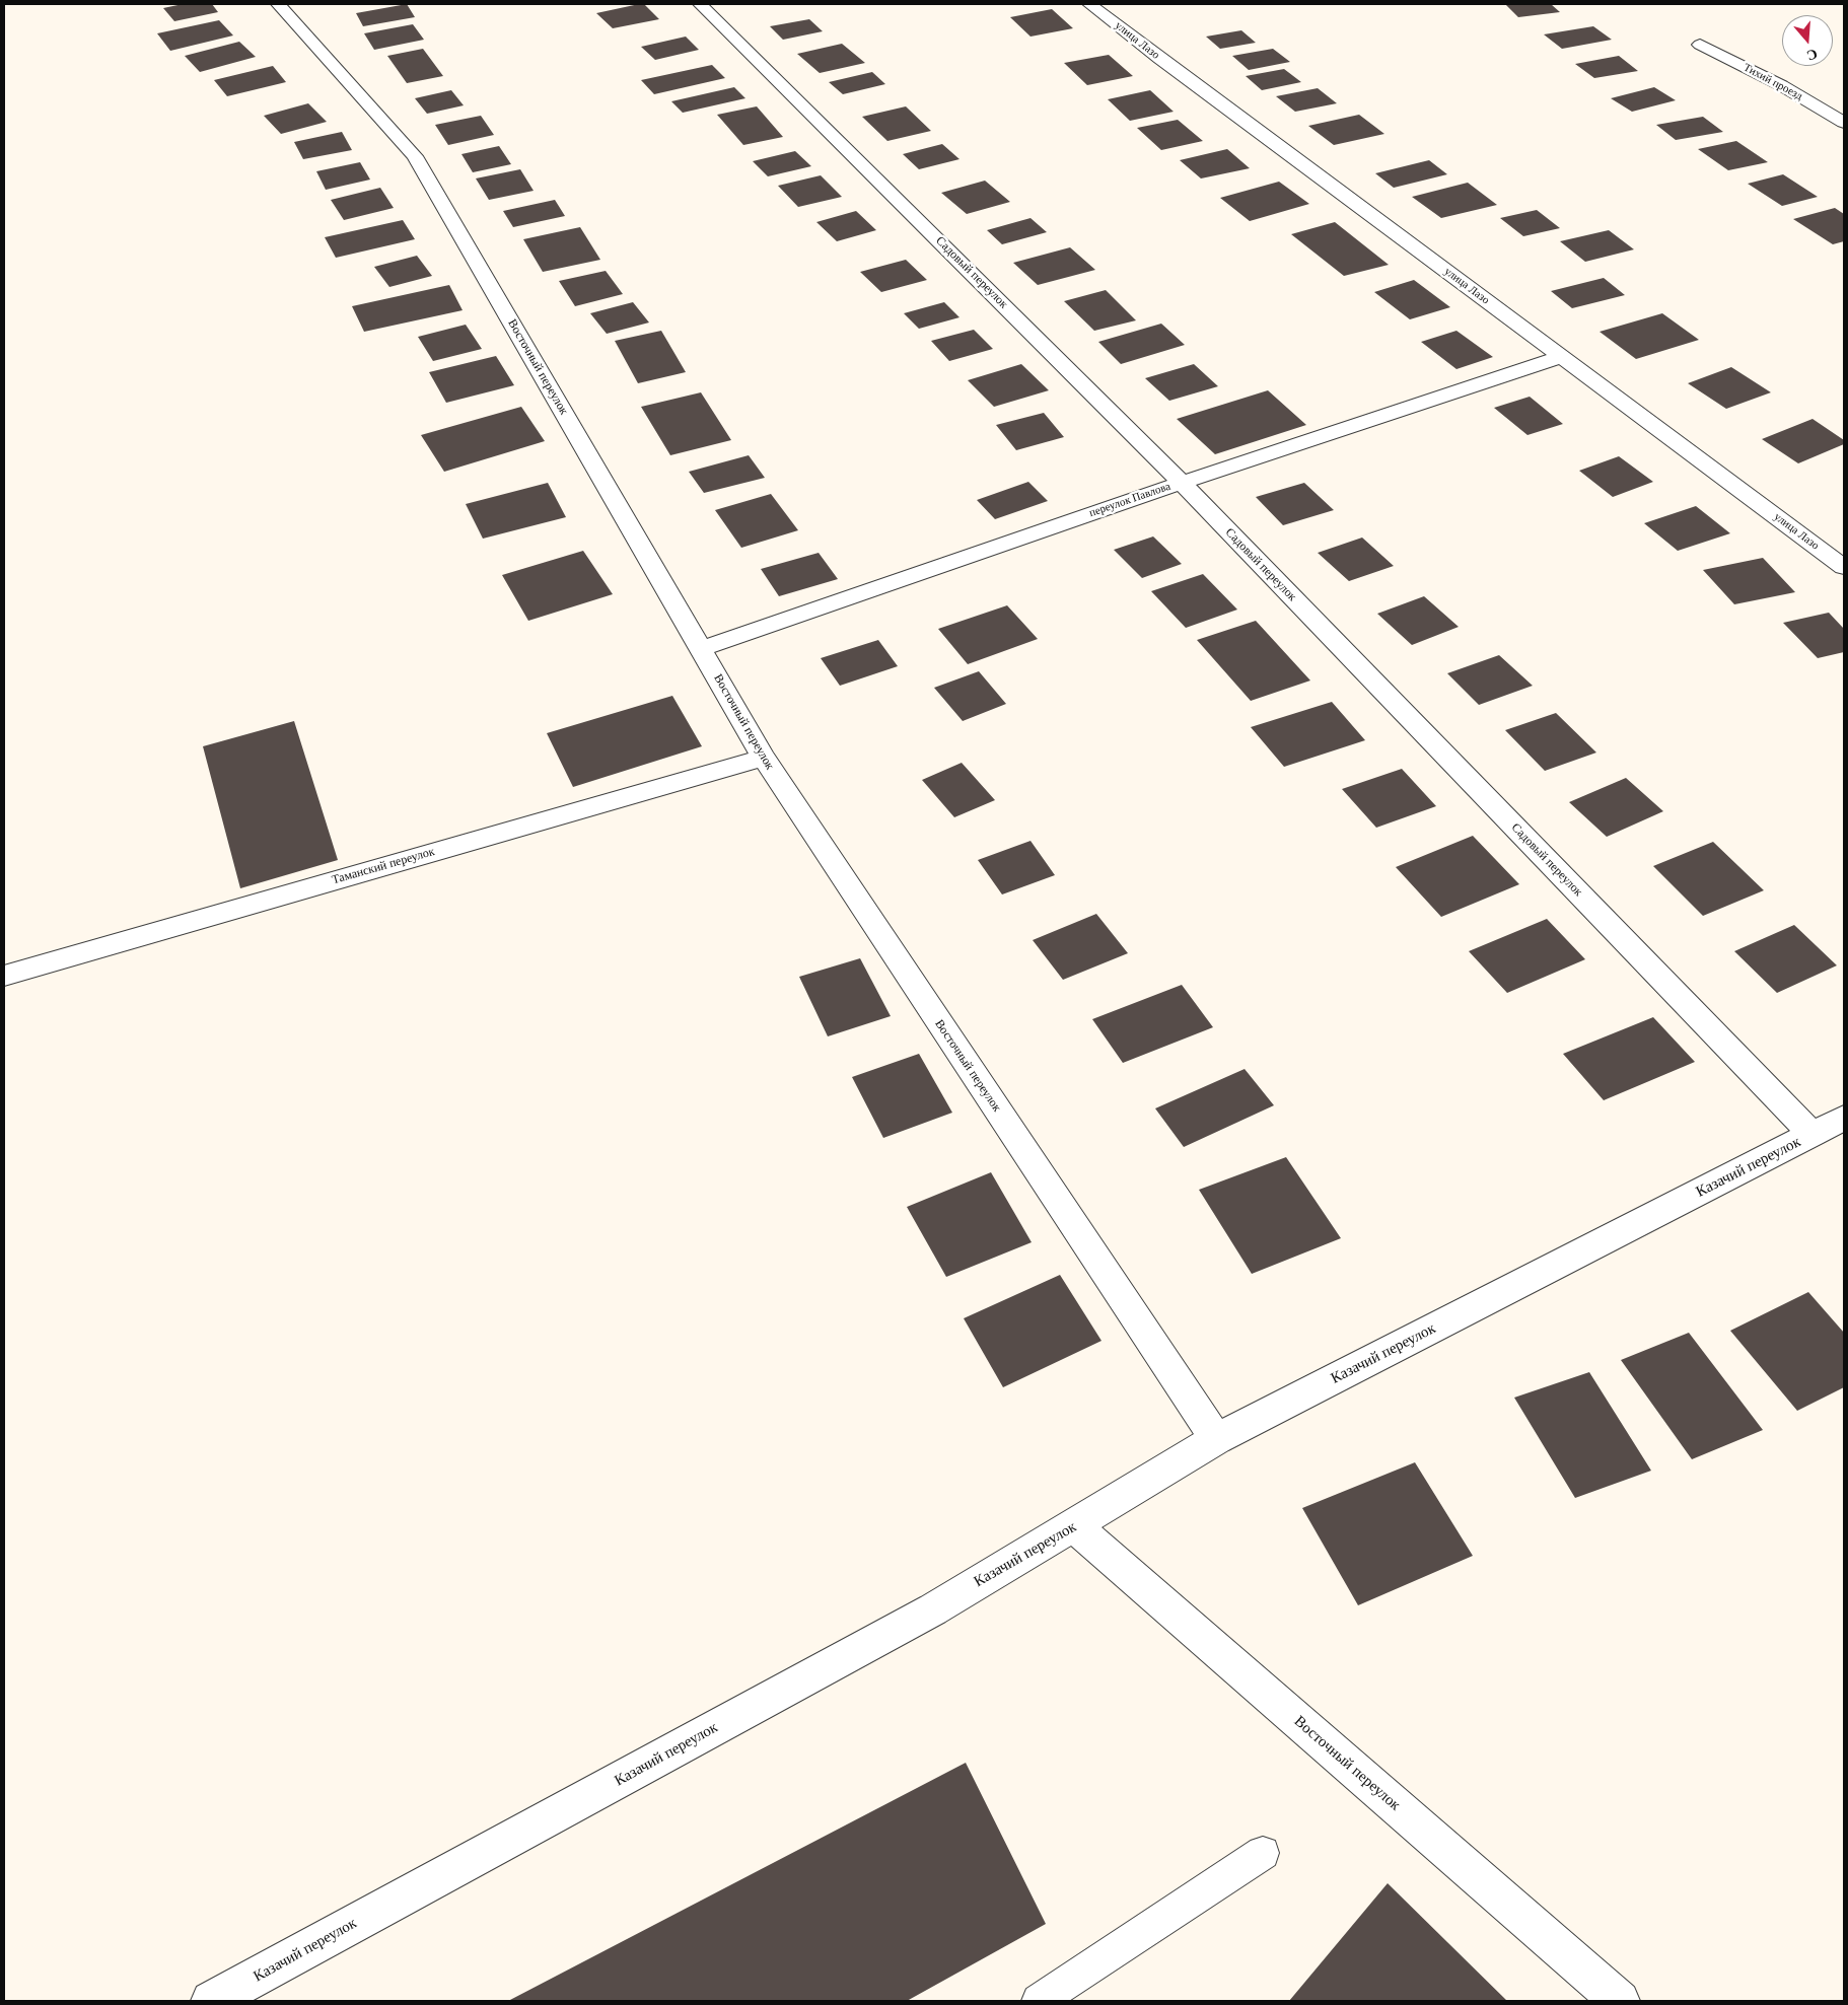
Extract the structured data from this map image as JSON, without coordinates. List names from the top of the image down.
{
  "streets": {
    "street": [
      "улица Лазо",
      "Тихий проезд",
      "Садовый переулок",
      "Восточный переулок",
      "переулок Павлова",
      "Таманский переулок",
      "Казачий переулок"
    ]
  },
  "crossings": [
    ["улица Лазо", "переулок Павлова"],
    ["Садовый переулок", "переулок Павлова"],
    ["Садовый переулок", "Казачий переулок"],
    ["Восточный переулок", "переулок Павлова"],
    ["Восточный переулок", "Таманский переулок"],
    ["Восточный переулок", "Казачий переулок"]
  ],
  "north": "bottom"
}
